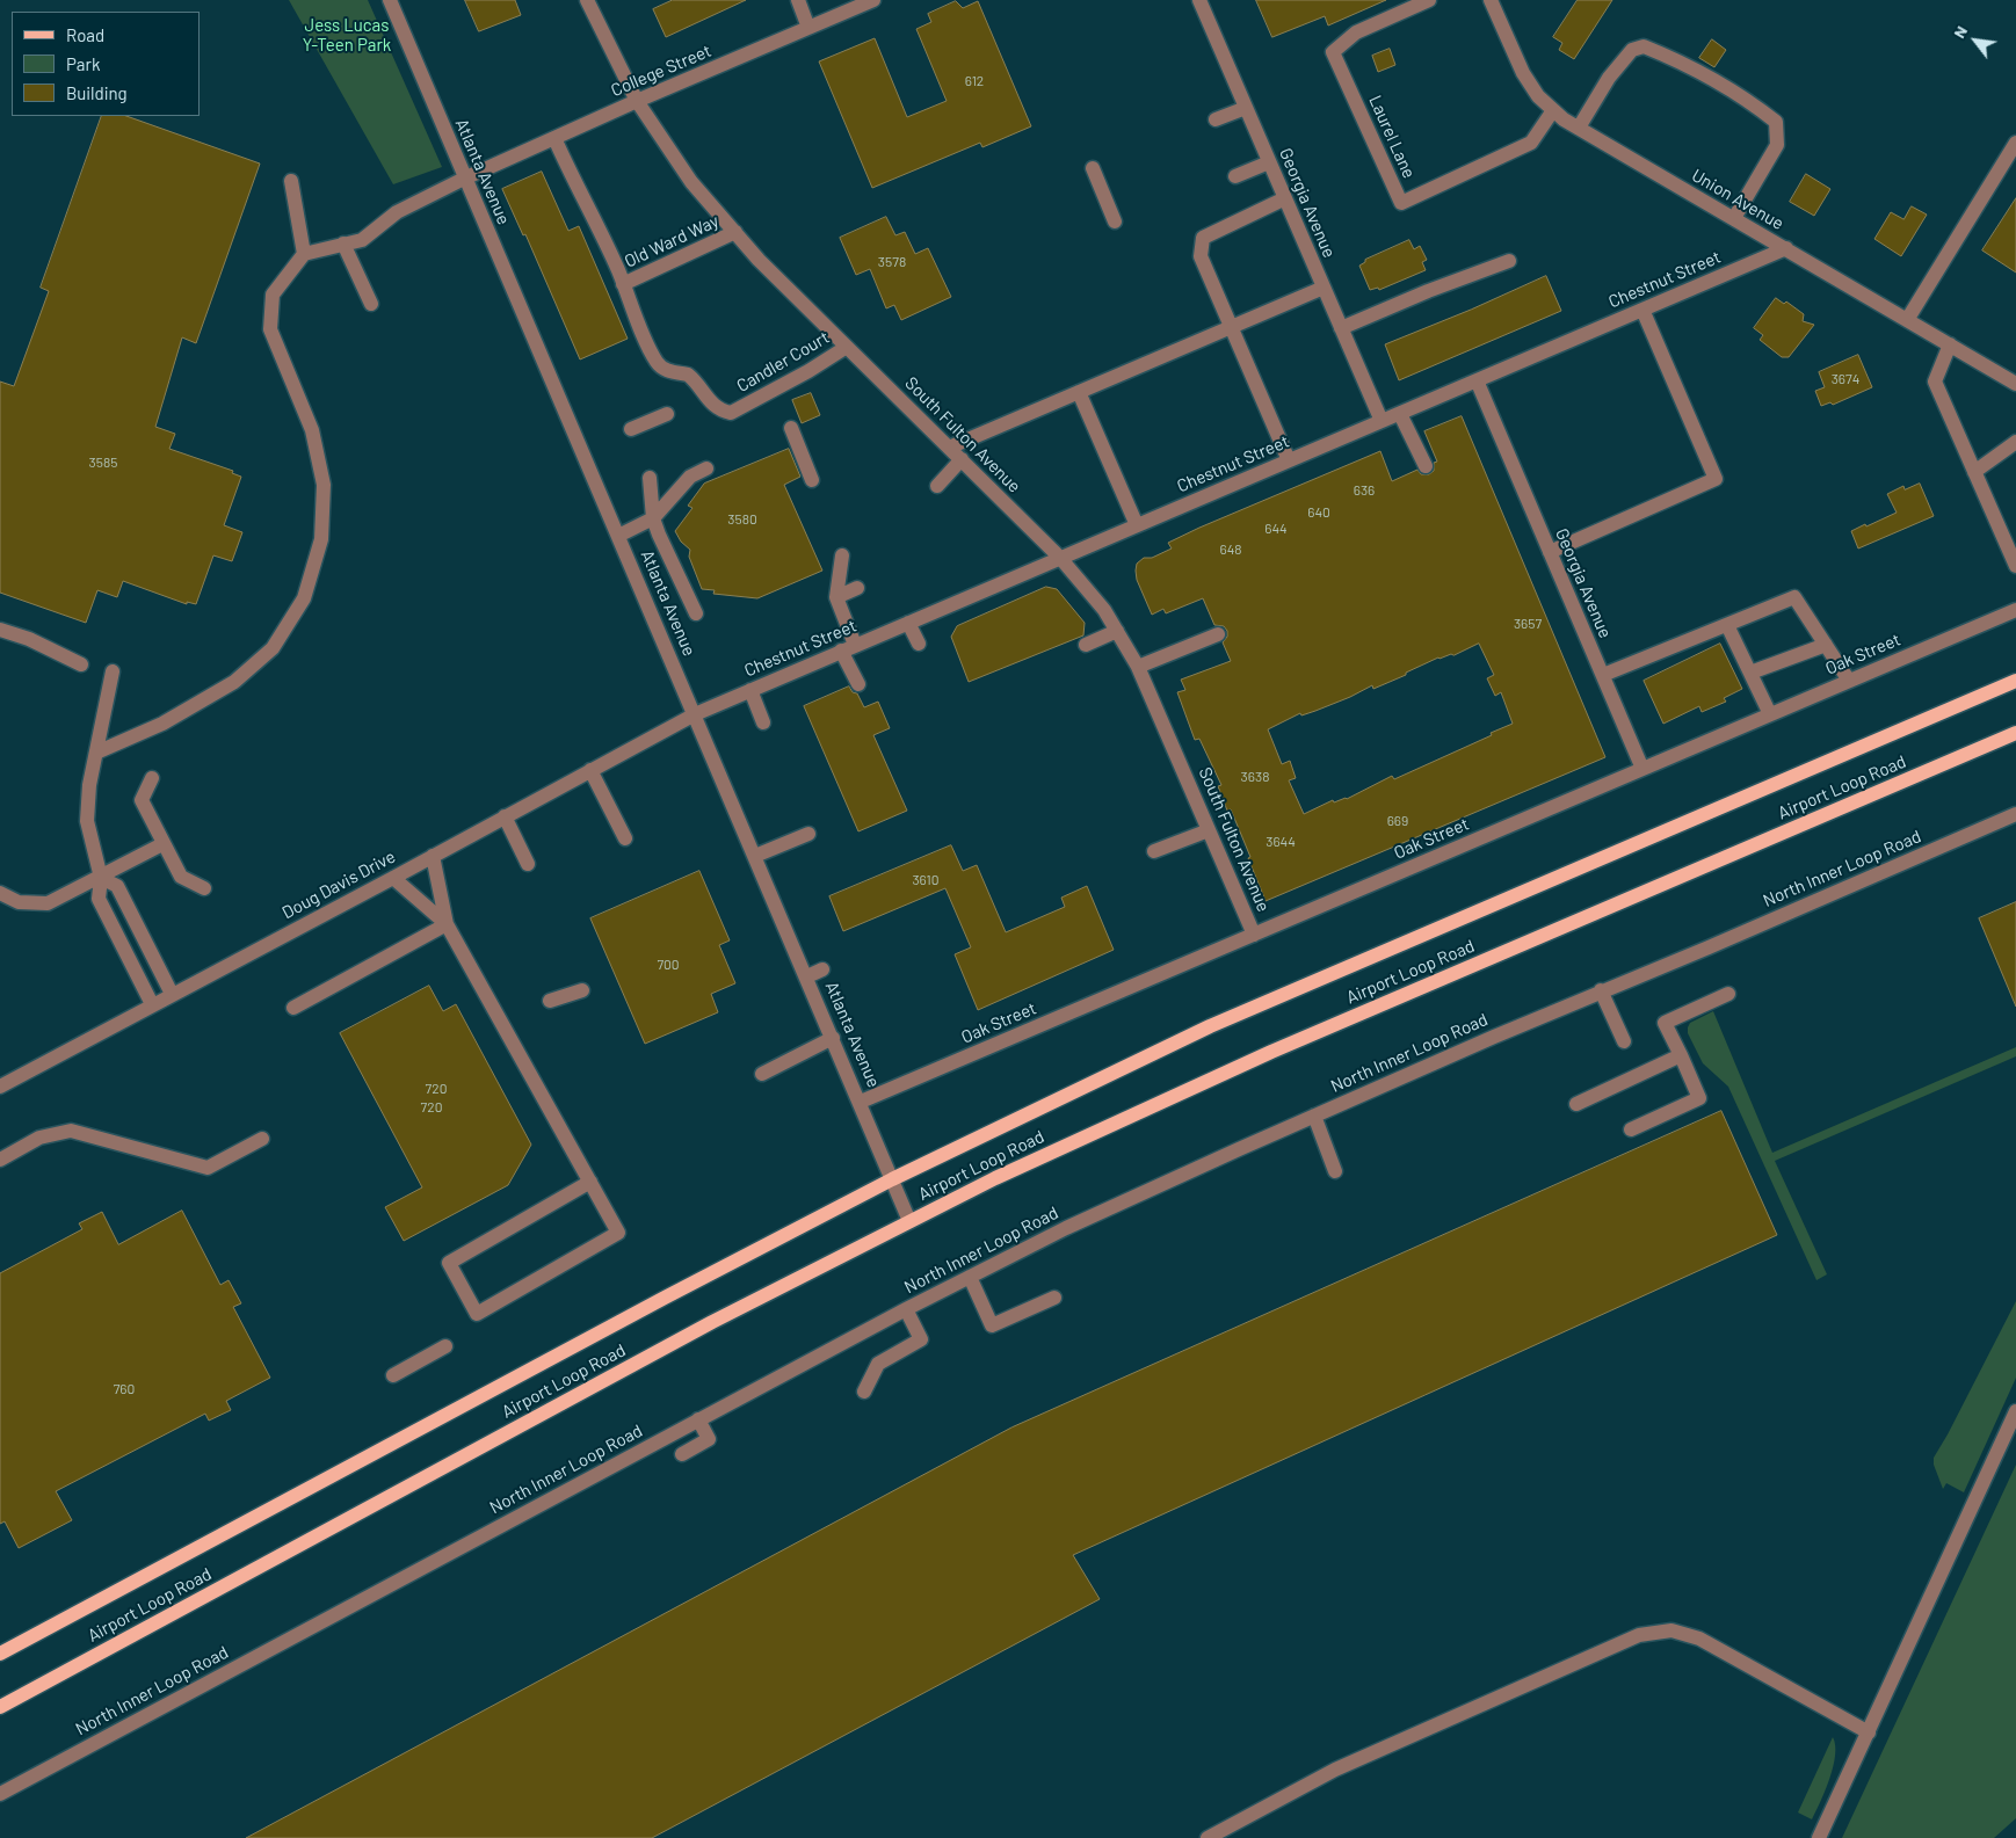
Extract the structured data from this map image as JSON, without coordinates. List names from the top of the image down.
{
  "streets": {
    "main road": ["Airport Loop Road"],
    "street": [
      "College Street",
      "Laurel Lane",
      "Atlanta Avenue",
      "Union Avenue",
      "Georgia Avenue",
      "Old Ward Way",
      "Chestnut Street",
      "Candler Court",
      "South Fulton Avenue",
      "Oak Street",
      "North Inner Loop Road",
      "Doug Davis Drive"
    ]
  },
  "crossings": [
    ["College Street", "Atlanta Avenue"],
    ["College Street", "Candler Court"],
    ["College Street", "South Fulton Avenue"],
    ["Laurel Lane", "Union Avenue"],
    ["Atlanta Avenue", "Chestnut Street"],
    ["Atlanta Avenue", "Oak Street"],
    ["Atlanta Avenue", "Airport Loop Road"],
    ["Atlanta Avenue", "Doug Davis Drive"],
    ["Union Avenue", "Chestnut Street"],
    ["Georgia Avenue", "Chestnut Street"],
    ["Georgia Avenue", "Oak Street"],
    ["Old Ward Way", "Candler Court"],
    ["Old Ward Way", "South Fulton Avenue"],
    ["Chestnut Street", "South Fulton Avenue"],
    ["Chestnut Street", "Doug Davis Drive"],
    ["Candler Court", "South Fulton Avenue"],
    ["South Fulton Avenue", "Oak Street"]
  ],
  "parks": ["Jess Lucas Y-Teen Park"],
  "house_numbers": [
    "612",
    "3578",
    "3674",
    "3585",
    "636",
    "640",
    "3580",
    "644",
    "648",
    "3657",
    "3638",
    "669",
    "3644",
    "3610",
    "700",
    "720",
    "720",
    "760"
  ],
  "legend": ["Road", "Park", "Building"],
  "north": "top left"
}
